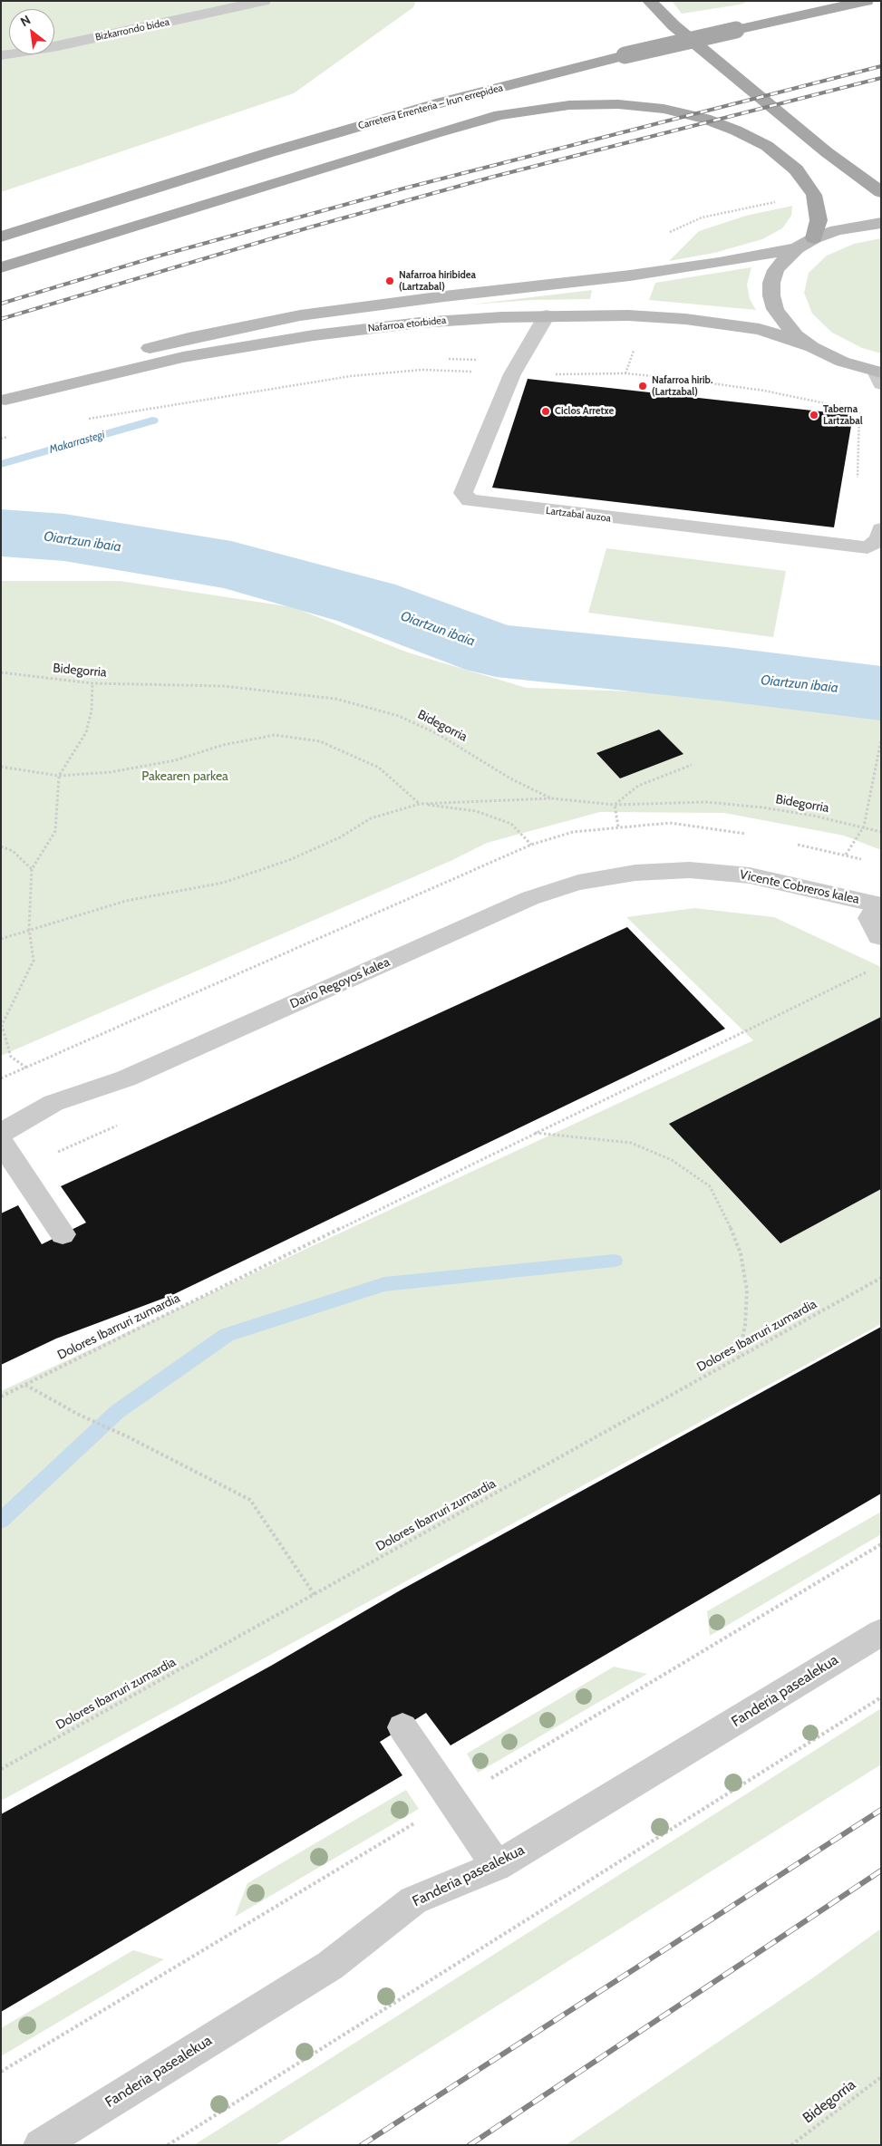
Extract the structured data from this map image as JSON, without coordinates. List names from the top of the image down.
{
  "streets": {
    "main road": ["Carretera Errenteria – Irun errepidea", "Nafarroa etorbidea"],
    "street": [
      "Bizkarrondo bidea",
      "Lartzabal auzoa",
      "Vicente Cobreros kalea",
      "Dario Regoyos kalea",
      "Fanderia pasealekua"
    ],
    "path": ["Bidegorria", "Dolores Ibarruri zumardia"]
  },
  "crossings": [
    ["Nafarroa etorbidea", "Lartzabal auzoa"],
    ["Vicente Cobreros kalea", "Dario Regoyos kalea"]
  ],
  "water": ["Makarrastegi", "Oiartzun ibaia"],
  "parks": ["Pakearen parkea"],
  "places": [
    "Nafarroa hiribidea (Lartzabal)",
    "Nafarroa hirib. (Lartzabal)",
    "Ciclos Arretxe",
    "Taberna Lartzabal"
  ],
  "north": "top left"
}
